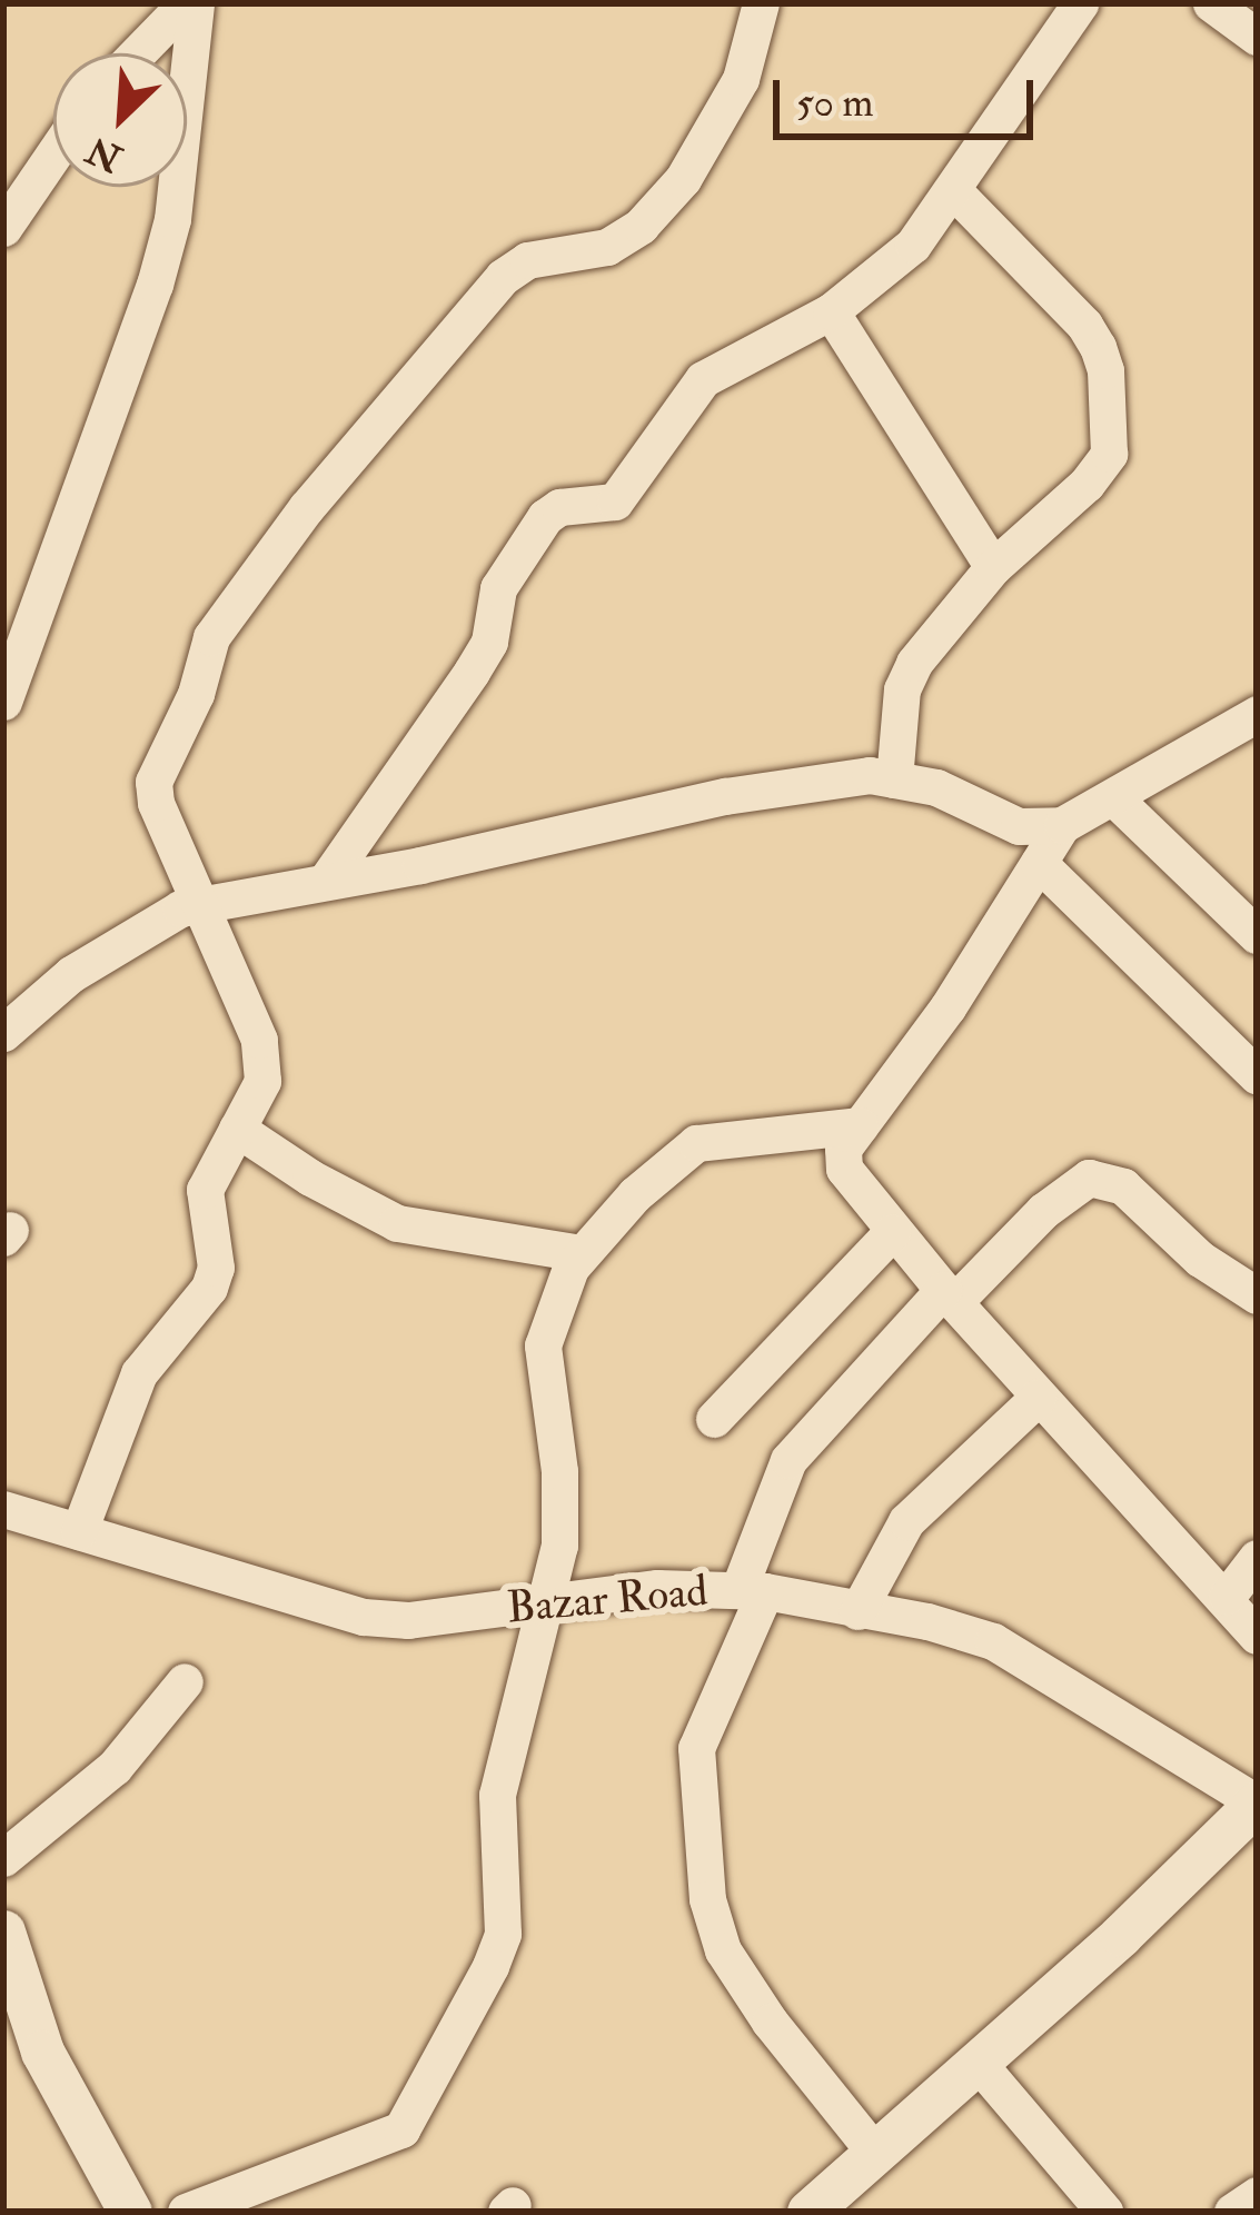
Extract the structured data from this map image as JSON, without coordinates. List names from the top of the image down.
{
  "streets": {
    "street": ["Bazar Road"]
  },
  "scale_bar": "50 m",
  "north": "bottom left"
}
